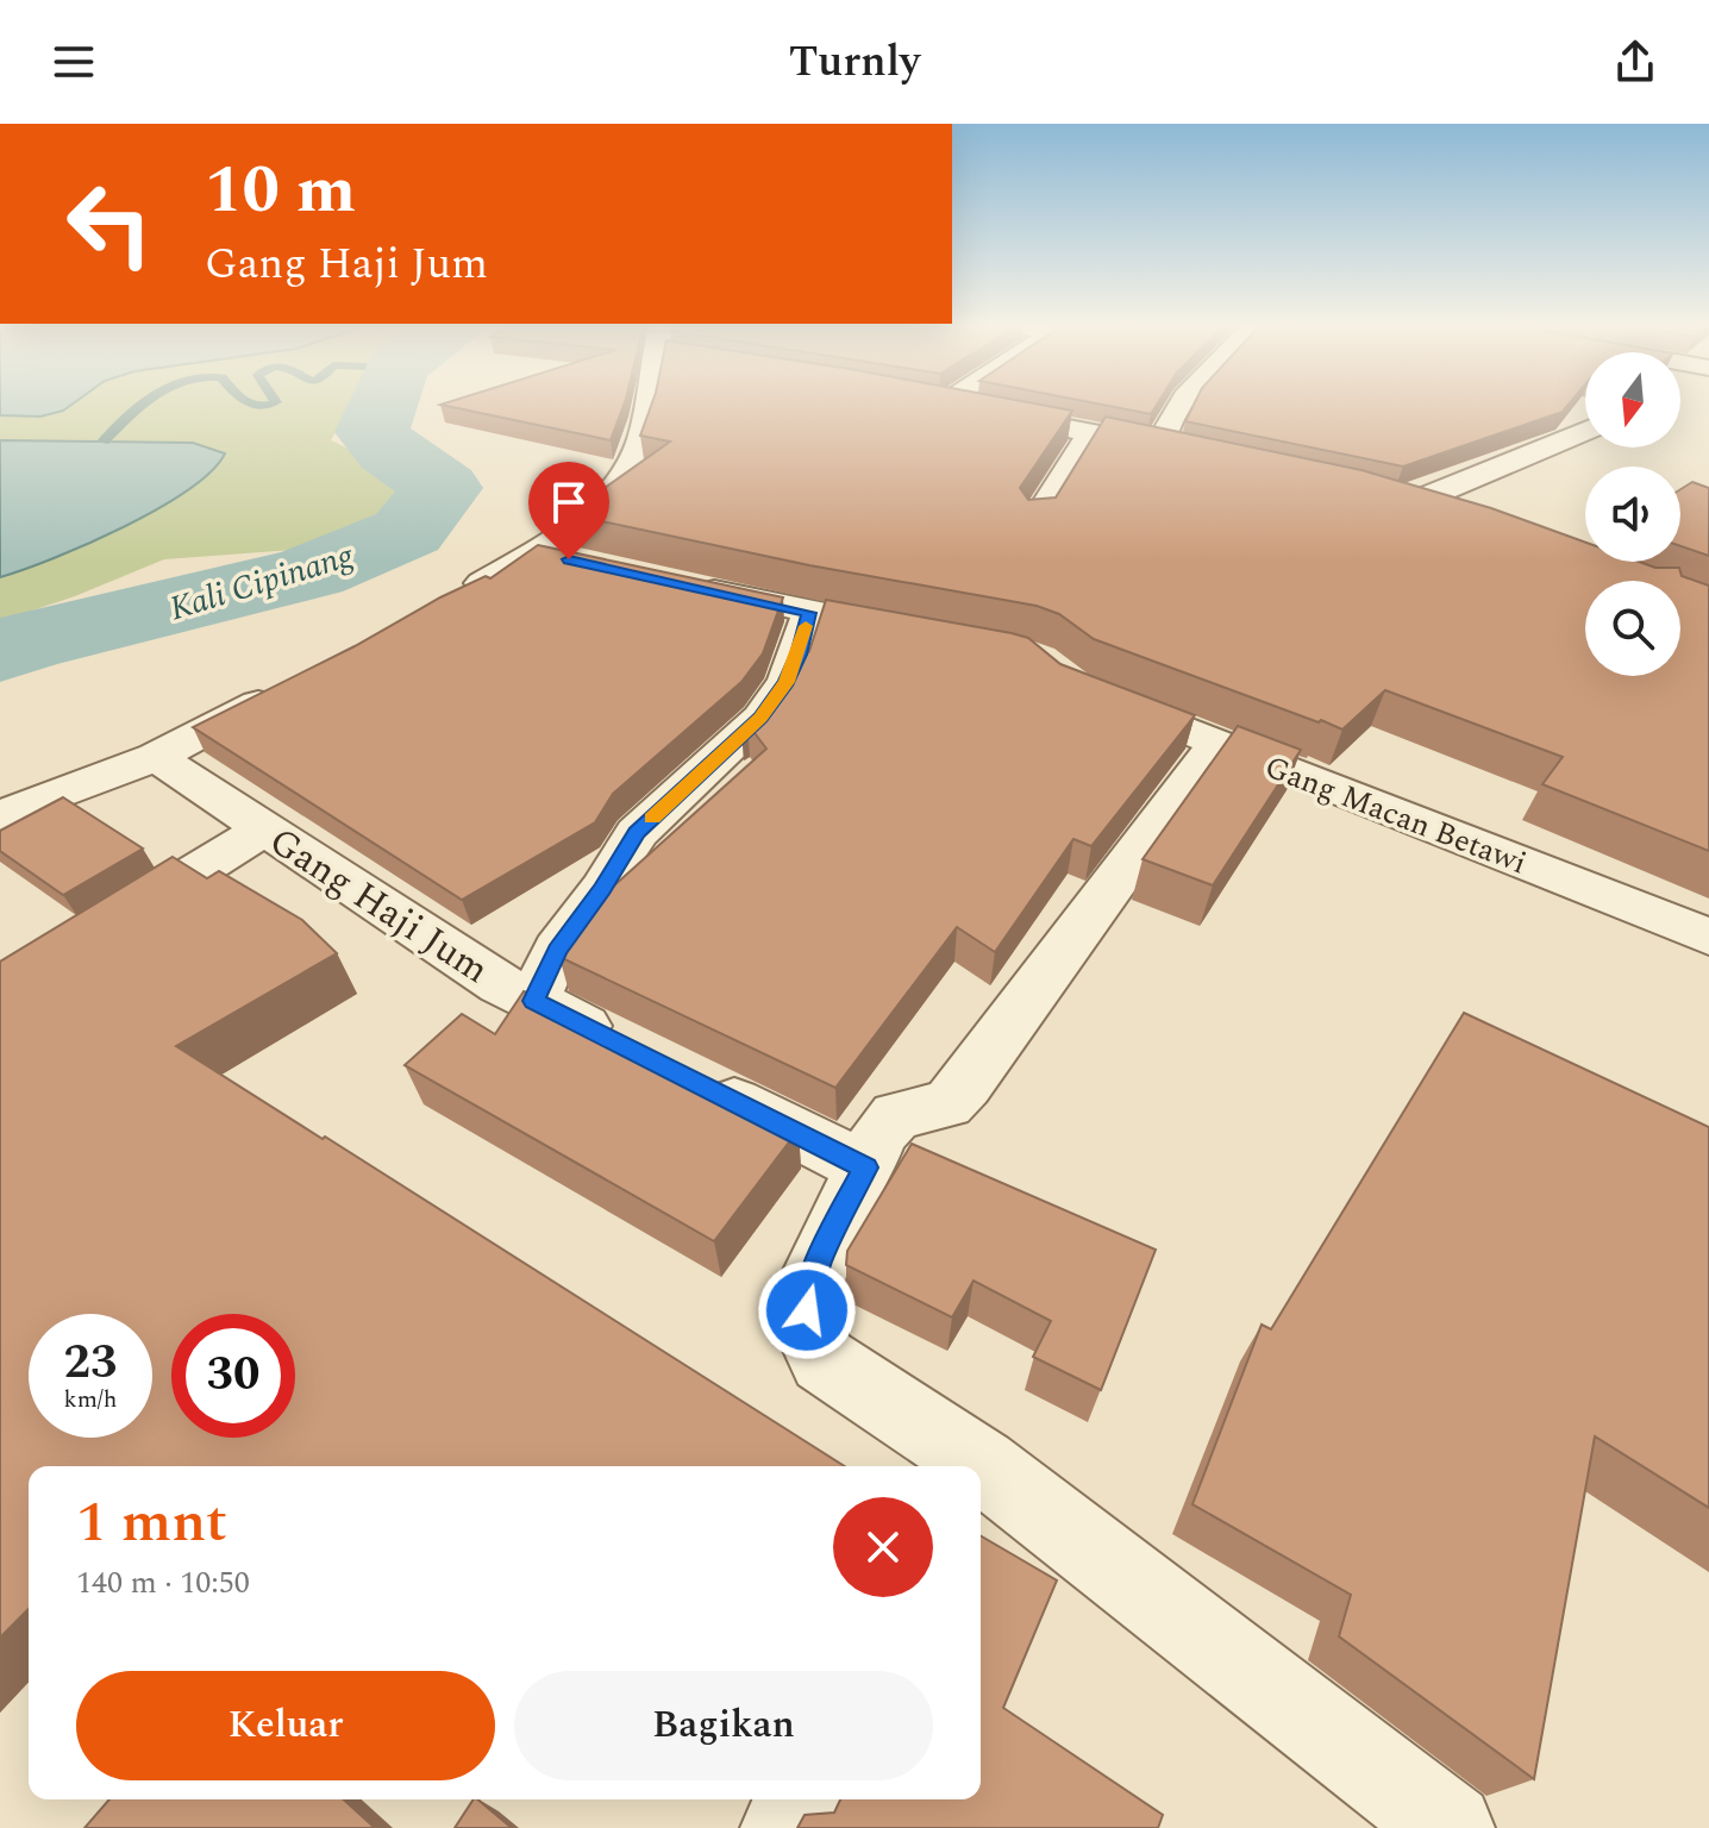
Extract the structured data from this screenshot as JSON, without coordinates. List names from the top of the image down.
{
  "streets": {
    "street": ["Gang Macan Betawi", "Gang Haji Jum"]
  },
  "water": ["Kali Cipinang"],
  "north": "bottom",
  "page": {
    "header": "Turnly",
    "turn": ["10 m", "Gang Haji Jum"],
    "speed": "23 km/h",
    "limit": "30",
    "heading": ["1 mnt", "140 m · 10:50"],
    "buttons": ["Keluar", "Bagikan"]
  }
}
